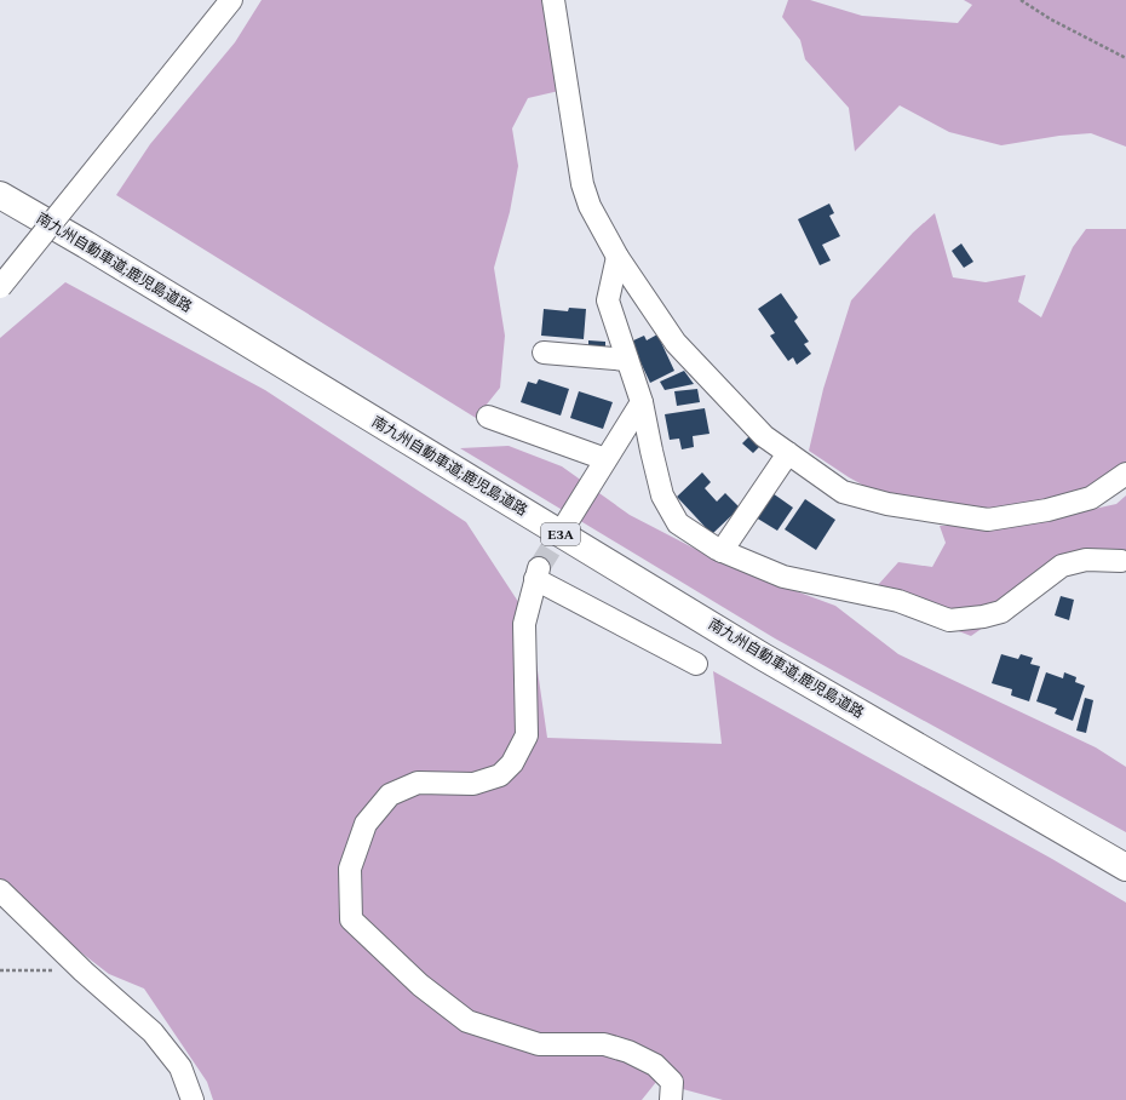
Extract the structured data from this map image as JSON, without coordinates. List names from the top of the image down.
{
  "streets": {
    "highway": ["南九州自動車道;鹿児島道路", "E3A"]
  }
}
